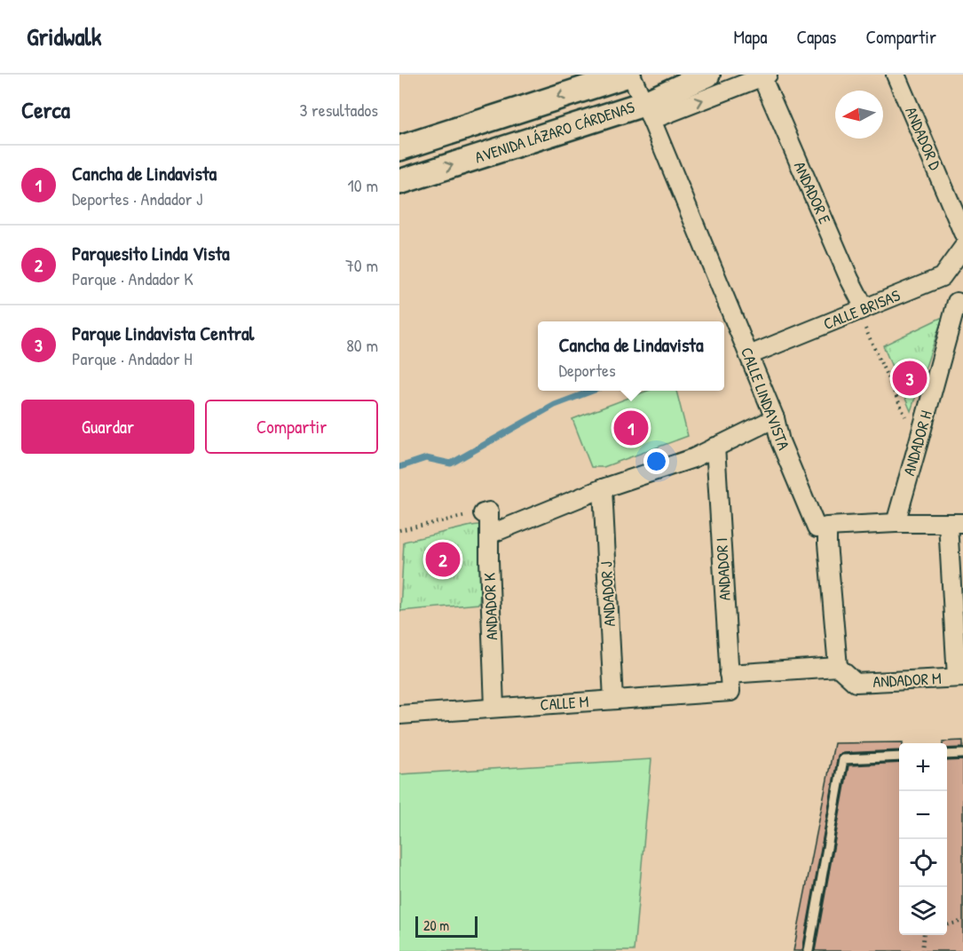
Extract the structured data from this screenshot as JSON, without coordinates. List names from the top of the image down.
{
  "streets": {
    "main road": ["AVENIDA LÁZARO CÁRDENAS"],
    "street": [
      "ANDADOR D",
      "ANDADOR E",
      "CALLE BRISAS",
      "CALLE LINDAVISTA",
      "ANDADOR H",
      "ANDADOR I",
      "ANDADOR J",
      "ANDADOR K",
      "ANDADOR M",
      "CALLE M"
    ]
  },
  "crossings": [
    ["AVENIDA LÁZARO CÁRDENAS", "CALLE LINDAVISTA"],
    ["ANDADOR E", "CALLE BRISAS"],
    ["CALLE BRISAS", "CALLE LINDAVISTA"],
    ["ANDADOR I", "CALLE M"],
    ["ANDADOR J", "CALLE M"],
    ["ANDADOR K", "CALLE M"]
  ],
  "scale_bar": "20 m",
  "north": "left",
  "page": {
    "header": "Gridwalk",
    "nav": ["Mapa", "Capas", "Compartir"],
    "heading": ["Cerca", "3 resultados"],
    "list": [
      {
        "mark": "1",
        "name": "Cancha de Lindavista",
        "note": "Deportes · Andador J",
        "value": "10 m"
      },
      {
        "mark": "2",
        "name": "Parquesito Linda Vista",
        "note": "Parque · Andador K",
        "value": "70 m"
      },
      {
        "mark": "3",
        "name": "Parque Lindavista Central",
        "note": "Parque · Andador H",
        "value": "80 m"
      }
    ],
    "popup": ["Cancha de Lindavista", "Deportes"],
    "pins": ["3", "1", "2"],
    "buttons": ["Guardar", "Compartir"],
    "map_buttons": ["+", "−"],
    "scale": "20 m"
  }
}
